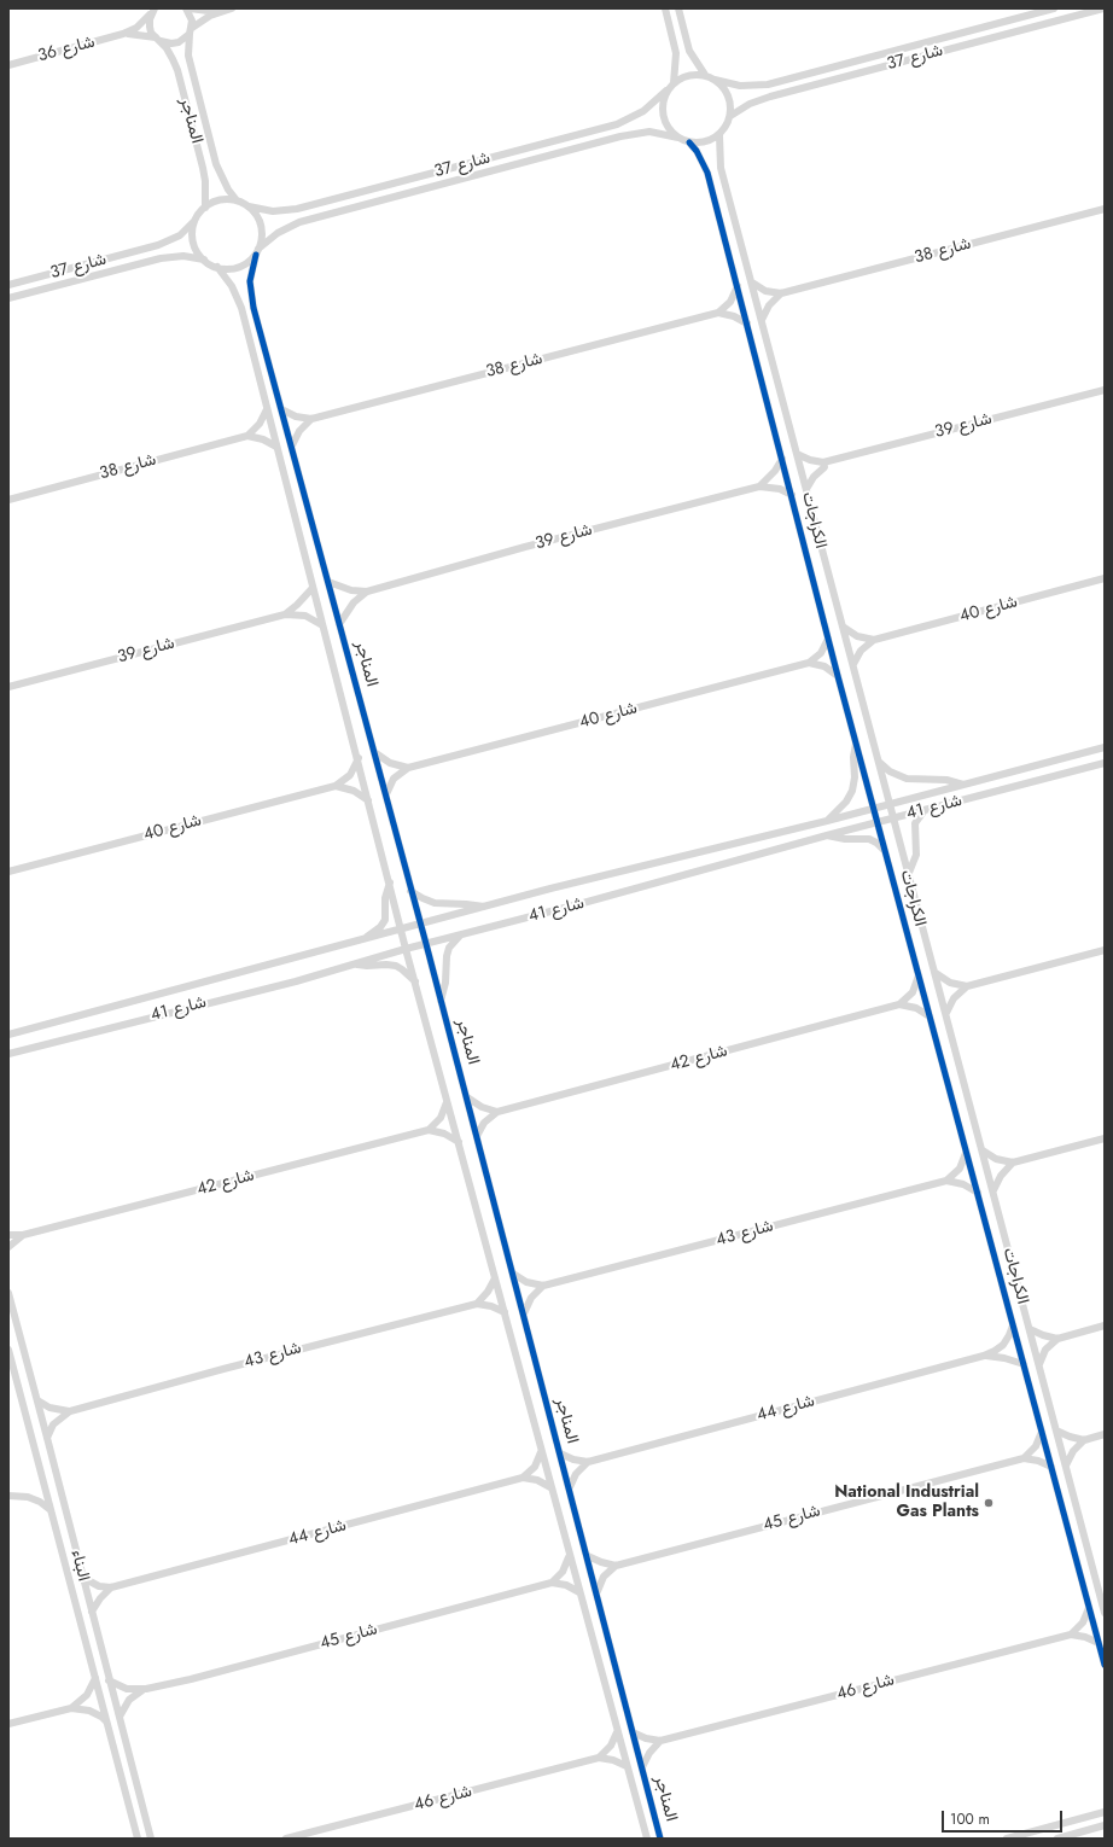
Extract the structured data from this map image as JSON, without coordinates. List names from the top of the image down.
{
  "streets": {
    "street": [
      "شارع 36",
      "شارع 37",
      "المناجر",
      "شارع 38",
      "شارع 39",
      "الكراجات",
      "شارع 40",
      "شارع 41",
      "شارع 42",
      "شارع 43",
      "شارع 44",
      "شارع 45",
      "البناء",
      "شارع 46"
    ]
  },
  "crossings": [
    ["شارع 36", "المناجر"],
    ["شارع 37", "المناجر"],
    ["شارع 37", "الكراجات"],
    ["المناجر", "شارع 38"],
    ["المناجر", "شارع 39"],
    ["المناجر", "شارع 40"],
    ["المناجر", "شارع 41"],
    ["المناجر", "شارع 43"],
    ["المناجر", "شارع 46"],
    ["شارع 39", "الكراجات"],
    ["الكراجات", "شارع 40"],
    ["الكراجات", "شارع 41"],
    ["الكراجات", "شارع 44"],
    ["الكراجات", "شارع 46"],
    ["شارع 43", "البناء"],
    ["شارع 45", "البناء"]
  ],
  "places": ["National Industrial Gas Plants"],
  "scale_bar": "100 m"
}
